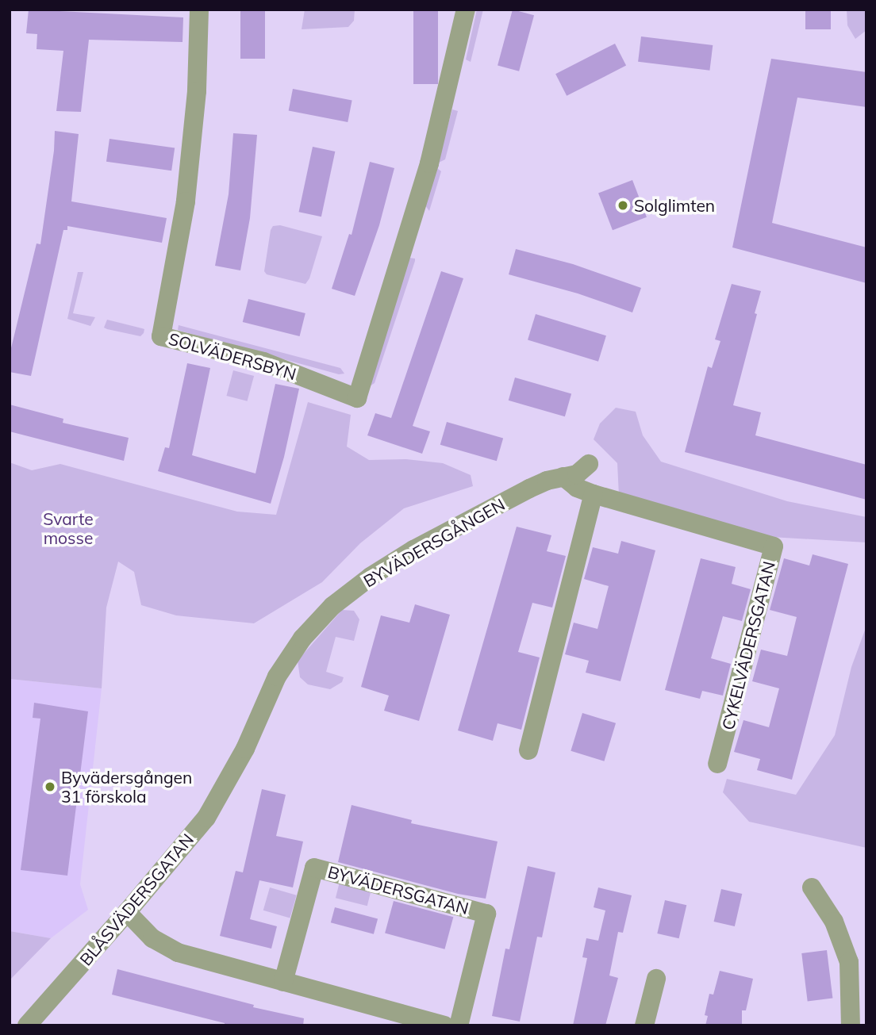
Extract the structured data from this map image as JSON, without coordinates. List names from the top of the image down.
{
  "streets": {
    "street": [
      "SOLVÄDERSBYN",
      "BYVÄDERSGÅNGEN",
      "CYKELVÄDERSGATAN",
      "BYVÄDERSGATAN",
      "BLÅSVÄDERSGATAN"
    ]
  },
  "crossings": [
    ["BYVÄDERSGÅNGEN", "CYKELVÄDERSGATAN"],
    ["BYVÄDERSGÅNGEN", "BLÅSVÄDERSGATAN"]
  ],
  "parks": ["Svarte mosse"],
  "places": ["Solglimten", "Byvädersgången 31 förskola"]
}
